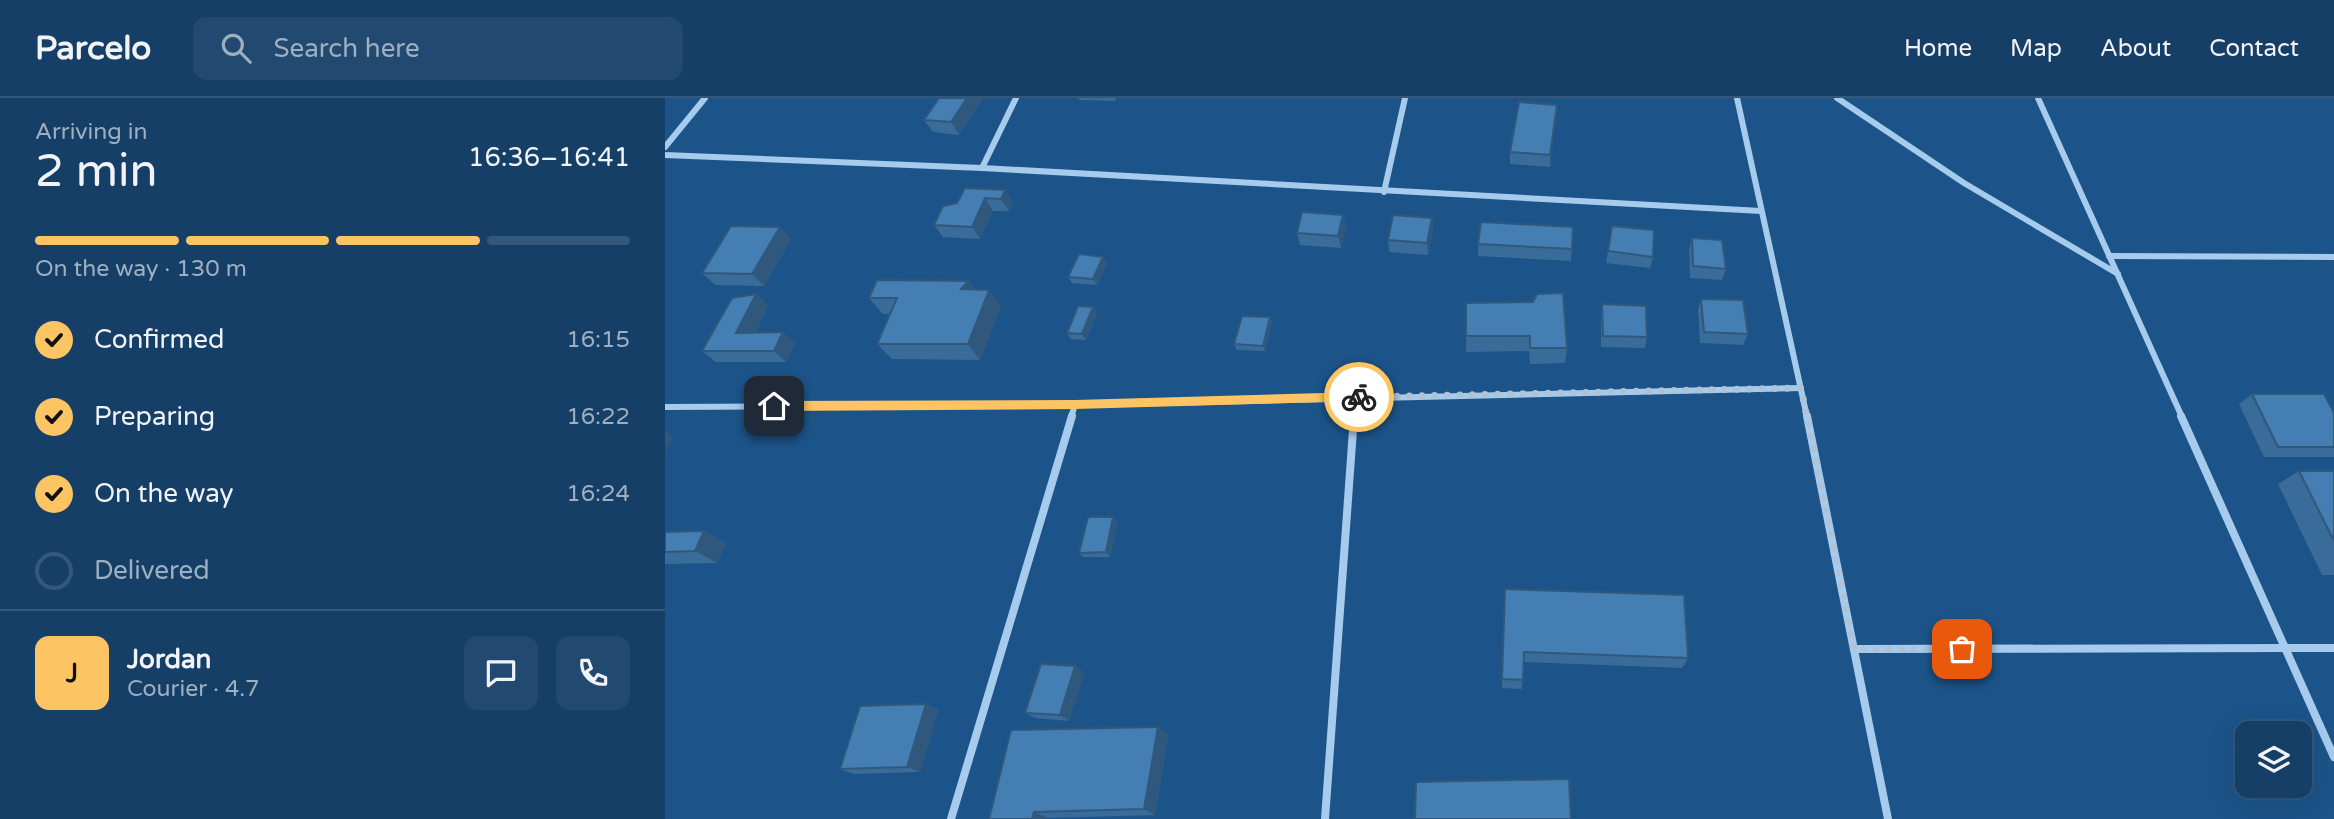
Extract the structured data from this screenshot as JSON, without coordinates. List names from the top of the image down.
{
  "page": {
    "header": "Parcelo",
    "search": "Search here",
    "nav": [
      "Home",
      "Map",
      "About",
      "Contact"
    ],
    "heading": ["2 min", "Arriving in", "16:36–16:41"],
    "panel": ["Jordan", "Courier · 4.7"],
    "bar": "On the way · 130 m",
    "list": [
      ["Confirmed", "16:15"],
      ["Preparing", "16:22"],
      ["On the way", "16:24"],
      "Delivered"
    ],
    "round": "J"
  }
}
